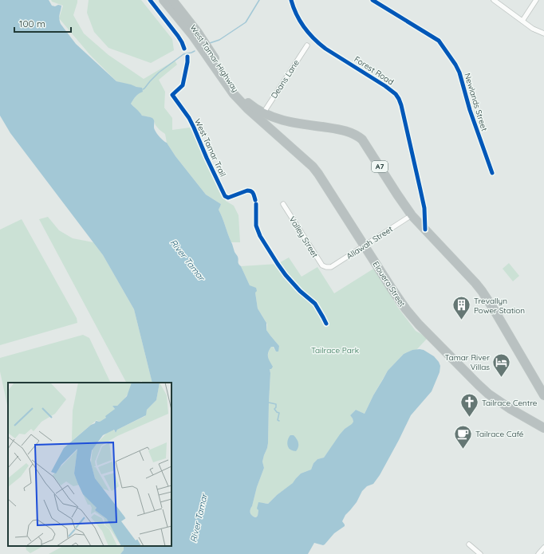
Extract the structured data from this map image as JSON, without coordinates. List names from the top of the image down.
{
  "streets": {
    "highway": ["West Tamar Highway", "A7", "Elouera Street"],
    "street": [
      "Forest Road",
      "Deans Lane",
      "Newlands Street",
      "Valley Street",
      "Allawah Street"
    ],
    "cycle path": ["West Tamar Trail"]
  },
  "crossings": [
    ["West Tamar Highway", "Forest Road"],
    ["West Tamar Highway", "Deans Lane"],
    ["West Tamar Highway", "Allawah Street"],
    ["West Tamar Highway", "Elouera Street"],
    ["Forest Road", "Allawah Street"],
    ["Deans Lane", "Elouera Street"],
    ["Valley Street", "Allawah Street"],
    ["Allawah Street", "Elouera Street"]
  ],
  "water": ["River Tamar"],
  "parks": ["Tailrace Park"],
  "places": {
    "building": ["Trevallyn Power Station"],
    "hotel": ["Tamar River Villas"],
    "church": ["Tailrace Centre"],
    "cafe": ["Tailrace Café"]
  },
  "scale_bar": "100 m"
}
